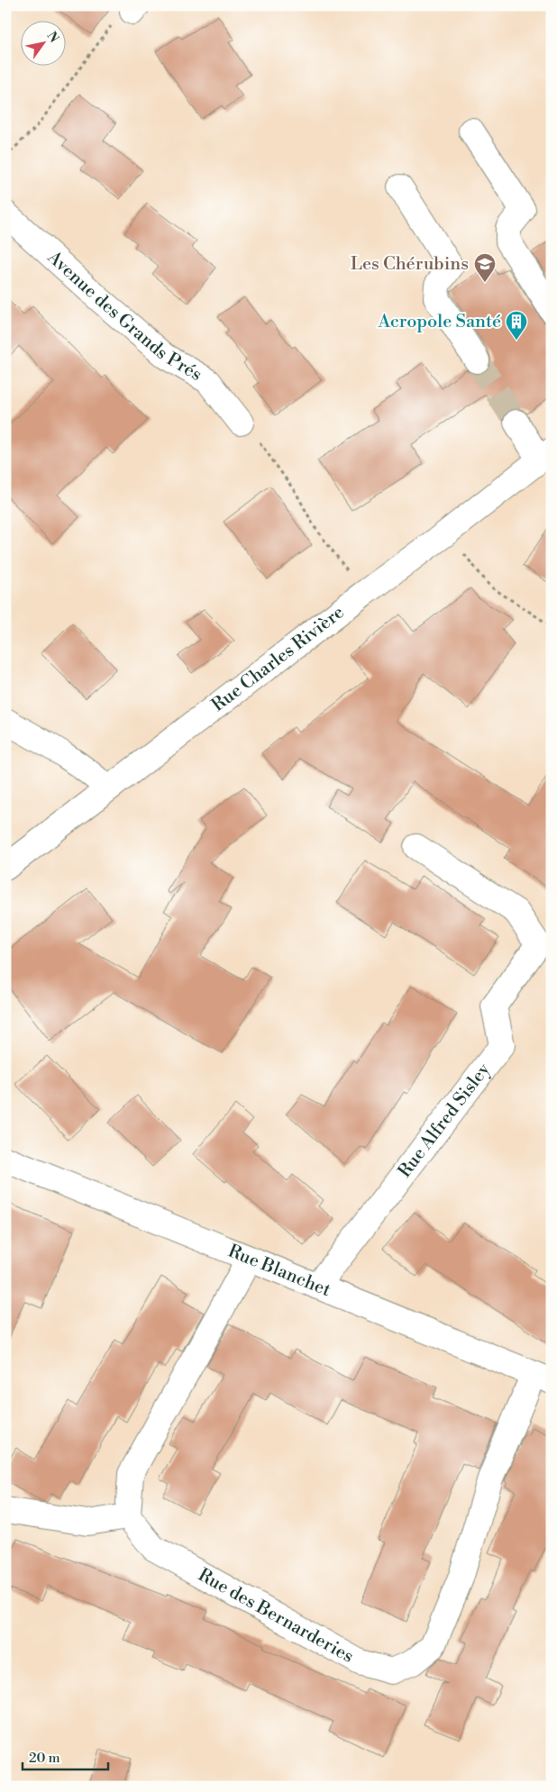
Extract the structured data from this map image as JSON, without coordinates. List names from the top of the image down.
{
  "streets": {
    "street": [
      "Avenue des Grands Prés",
      "Rue Charles Rivière",
      "Rue Alfred Sisley",
      "Rue Blanchet",
      "Rue des Bernarderies"
    ]
  },
  "crossings": [
    ["Rue Alfred Sisley", "Rue Blanchet"],
    ["Rue Blanchet", "Rue des Bernarderies"]
  ],
  "places": {
    "school or university": ["Les Chérubins"],
    "building": ["Acropole Santé"]
  },
  "scale_bar": "20 m",
  "north": "top right"
}
